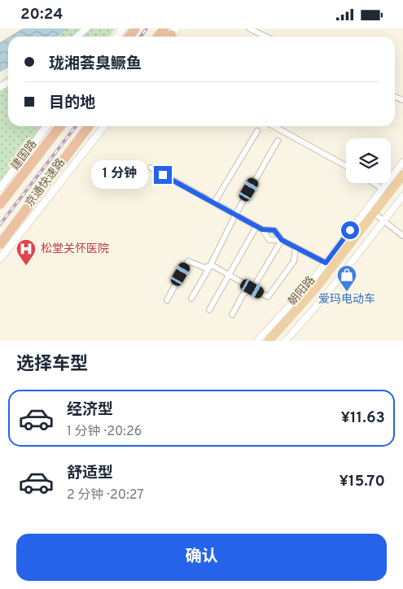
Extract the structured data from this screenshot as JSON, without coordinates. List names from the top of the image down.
{
  "streets": {
    "highway": ["京通快速路", "朝阳路"],
    "main road": ["建国路"]
  },
  "places": {
    "hospital": ["松堂关怀医院"],
    "shop": ["爱玛电动车"]
  },
  "page": {
    "status": "20:24",
    "banner": ["珑湘荟臭鳜鱼", "目的地"],
    "bubble": "1 分钟",
    "heading": "选择车型",
    "list": [
      {
        "name": "经济型",
        "note": "1 分钟 · 20:26",
        "value": "¥11.63"
      },
      {
        "name": "舒适型",
        "note": "2 分钟 · 20:27",
        "value": "¥15.70"
      }
    ],
    "buttons": "确认"
  }
}
